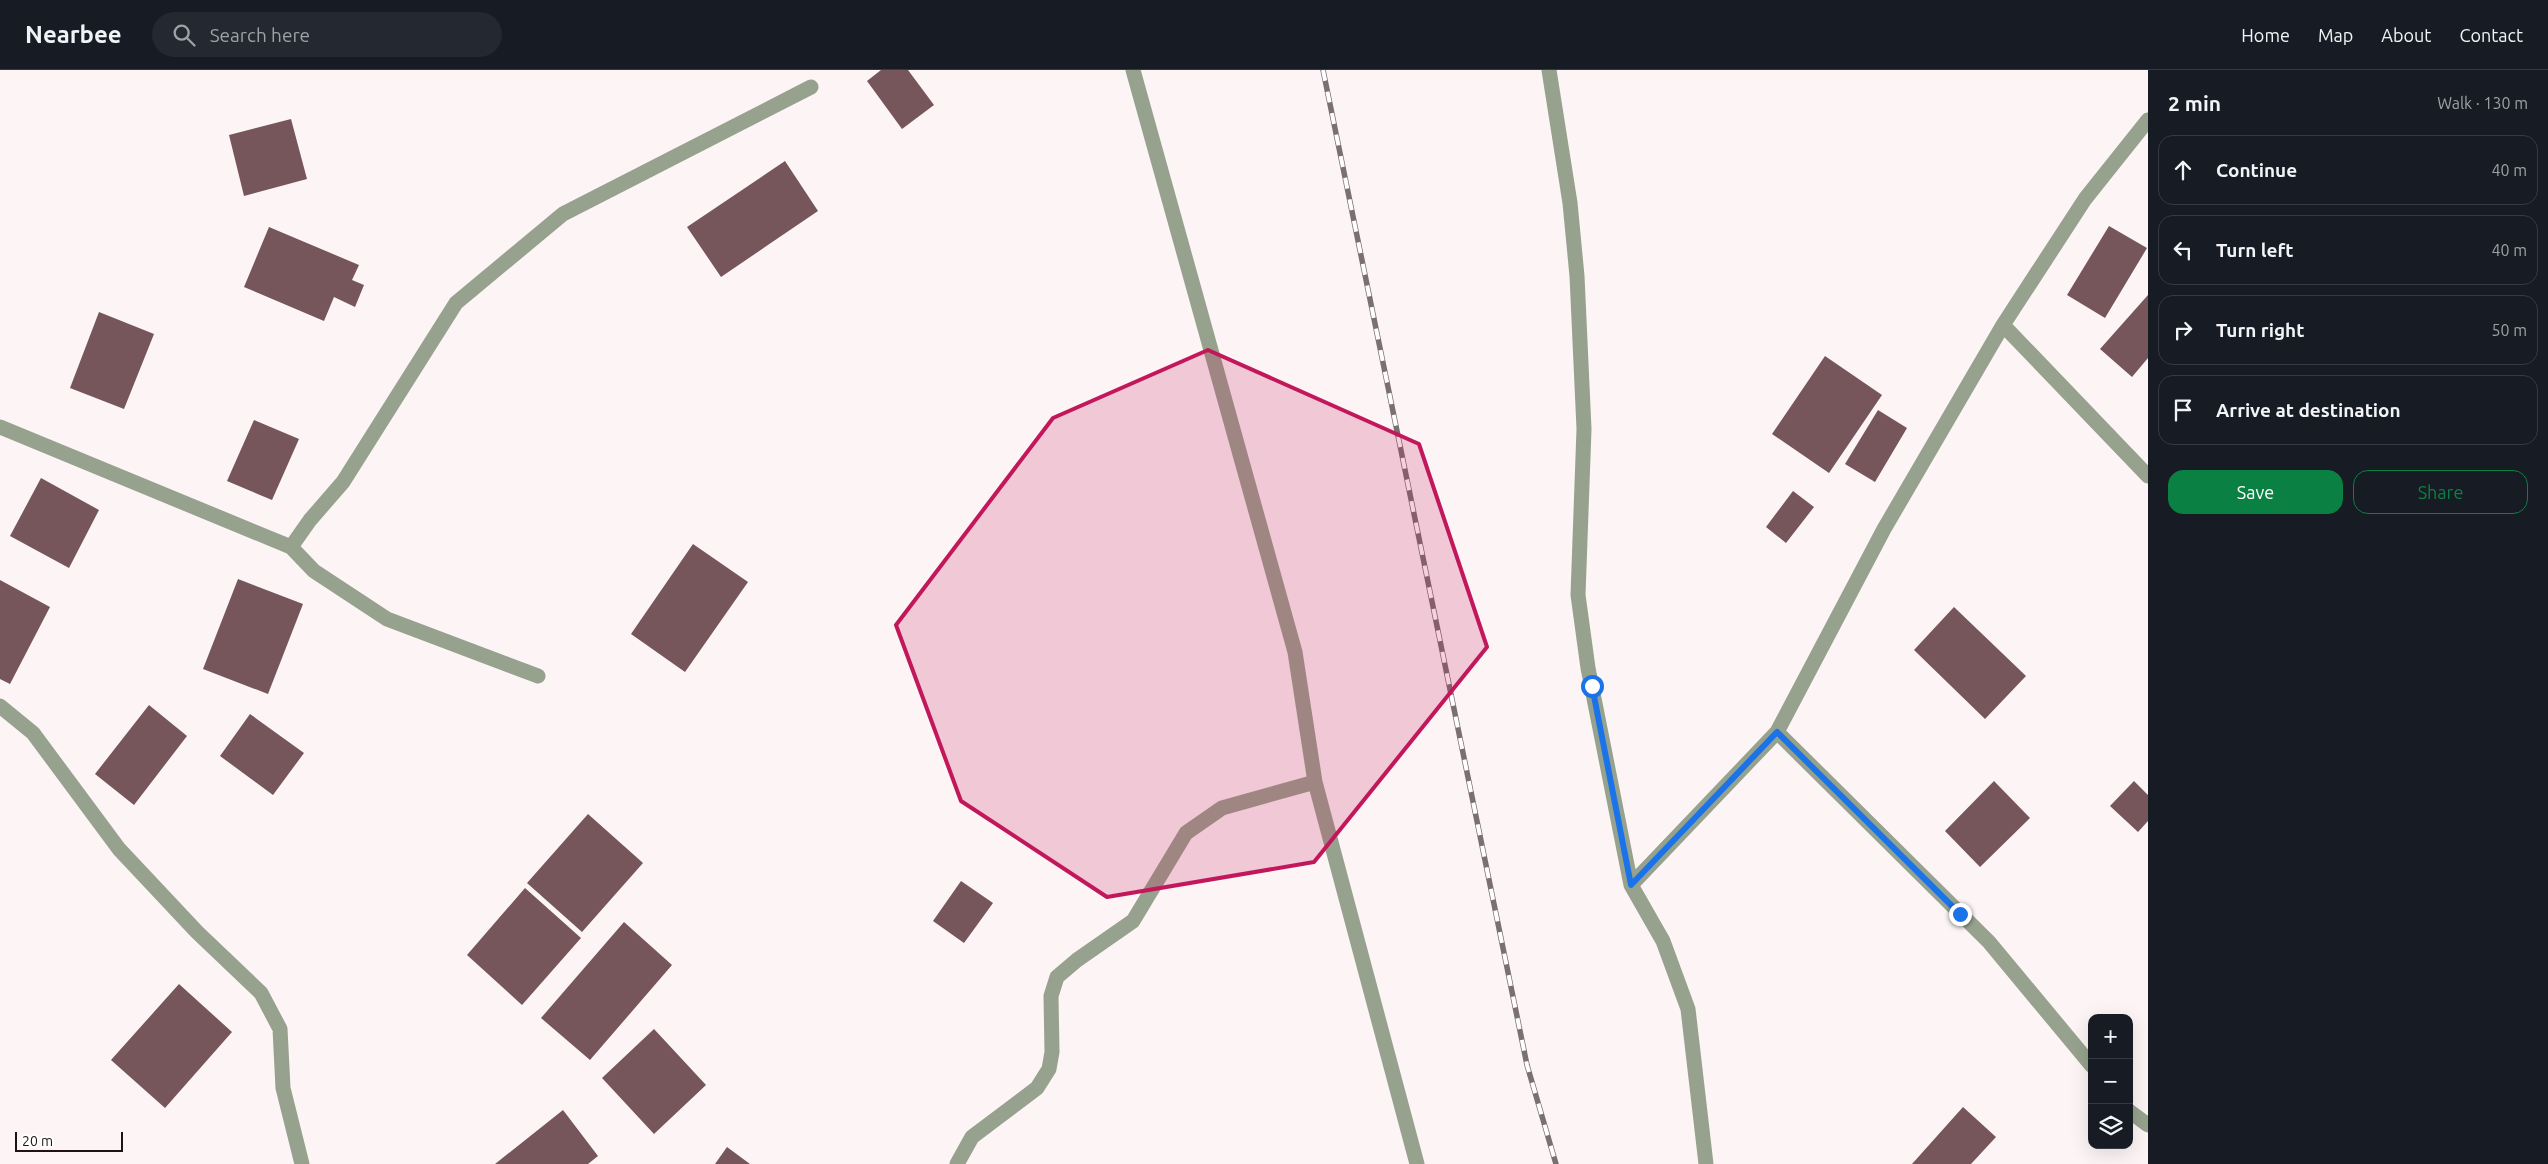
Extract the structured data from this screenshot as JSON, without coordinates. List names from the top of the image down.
{
  "scale_bar": "20 m",
  "page": {
    "header": "Nearbee",
    "search": "Search here",
    "nav": [
      "Home",
      "Map",
      "About",
      "Contact"
    ],
    "heading": ["2 min", "Walk · 130 m"],
    "list": [
      ["Continue", "40 m"],
      ["Turn left", "40 m"],
      ["Turn right", "50 m"],
      "Arrive at destination"
    ],
    "buttons": ["Save", "Share"],
    "map_buttons": ["+", "−"],
    "scale": "20 m"
  }
}
